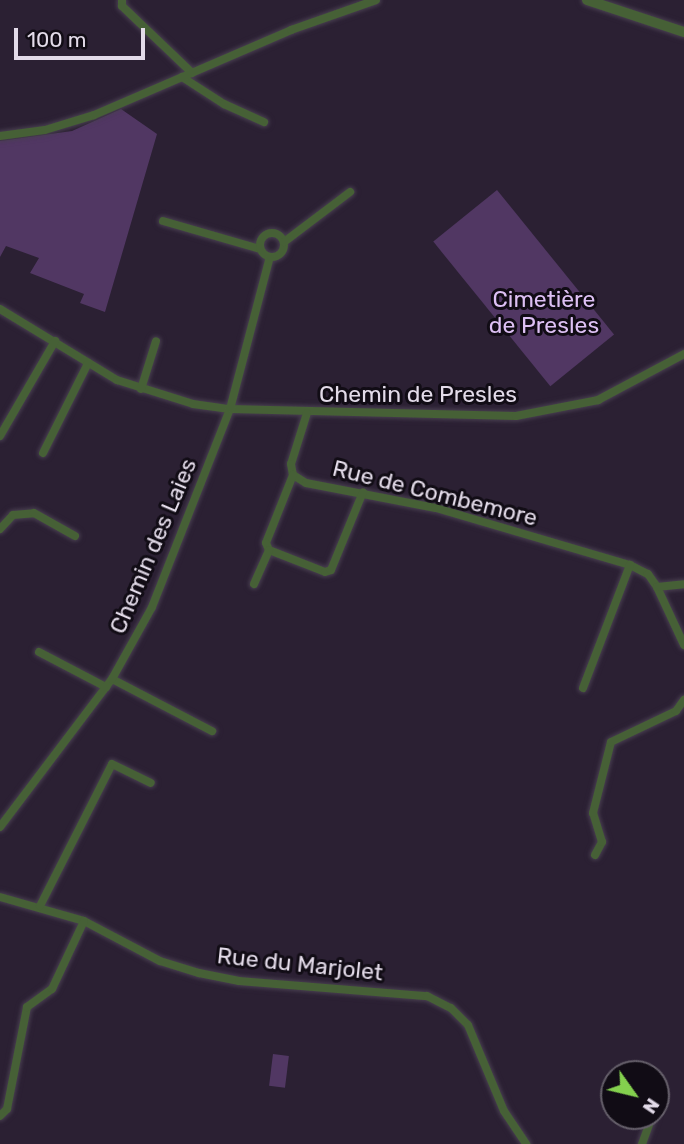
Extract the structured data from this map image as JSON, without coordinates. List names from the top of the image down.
{
  "streets": {
    "street": [
      "Chemin de Presles",
      "Rue de Combemore",
      "Chemin des Laies",
      "Rue du Marjolet"
    ]
  },
  "crossings": [
    ["Chemin de Presles", "Chemin des Laies"]
  ],
  "parks": ["Cimetière de Presles"],
  "scale_bar": "100 m",
  "north": "bottom right"
}
